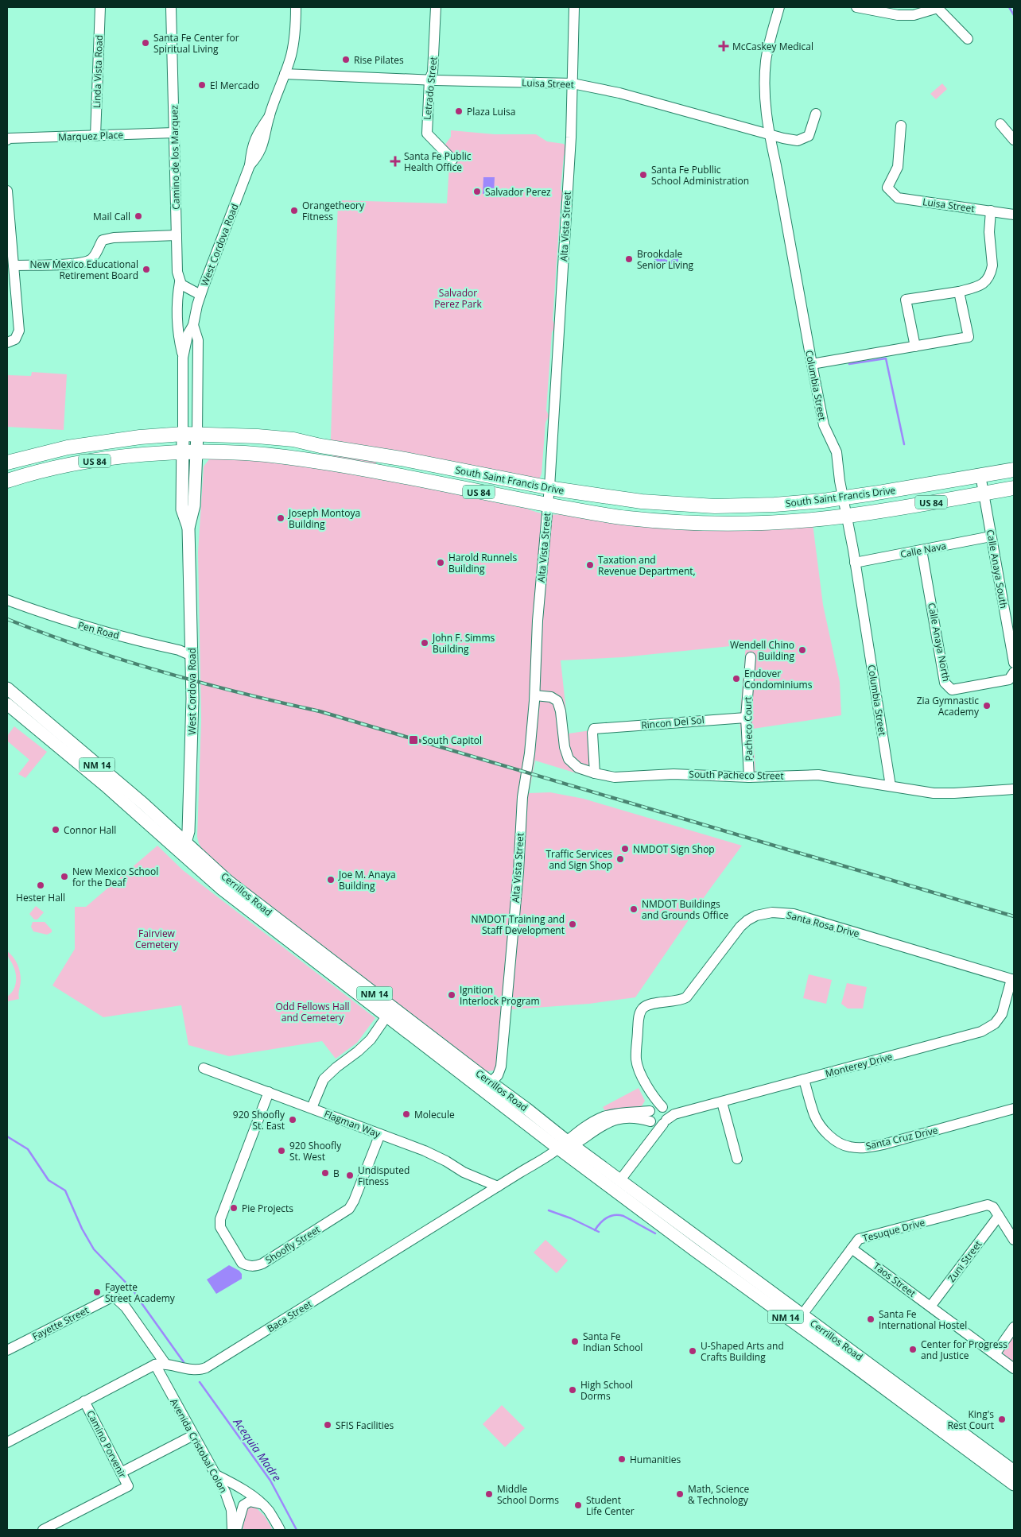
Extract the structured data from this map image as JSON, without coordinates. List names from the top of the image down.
{
  "streets": {
    "highway": ["US 84", "South Saint Francis Drive"],
    "main road": ["West Cordova Road", "NM 14", "Cerrillos Road"],
    "street": [
      "Linda Vista Road",
      "Luisa Street",
      "Letrado Street",
      "Marquez Place",
      "Camino de los Marquez",
      "Alta Vista Street",
      "Columbia Street",
      "Calle Nava",
      "Calle Anaya South",
      "Pen Road",
      "Calle Anaya North",
      "Rincon Del Sol",
      "Pacheco Court",
      "South Pacheco Street",
      "Santa Rosa Drive",
      "Monterey Drive",
      "Flagman Way",
      "Santa Cruz Drive",
      "Tesuque Drive",
      "Shoofly Street",
      "Zuni Street",
      "Taos Street",
      "Baca Street",
      "Fayette Street",
      "Camino Porvenir",
      "Avenida Cristobal Colon"
    ]
  },
  "crossings": [
    ["Linda Vista Road", "Marquez Place"],
    ["Luisa Street", "Letrado Street"],
    ["Luisa Street", "Alta Vista Street"],
    ["Luisa Street", "West Cordova Road"],
    ["Luisa Street", "Columbia Street"],
    ["Marquez Place", "Camino de los Marquez"],
    ["Camino de los Marquez", "West Cordova Road"],
    ["Alta Vista Street", "South Saint Francis Drive"],
    ["Alta Vista Street", "South Pacheco Street"],
    ["Alta Vista Street", "Cerrillos Road"],
    ["West Cordova Road", "South Saint Francis Drive"],
    ["West Cordova Road", "Pen Road"],
    ["West Cordova Road", "Cerrillos Road"],
    ["Columbia Street", "South Saint Francis Drive"],
    ["Columbia Street", "Calle Nava"],
    ["Columbia Street", "South Pacheco Street"],
    ["South Saint Francis Drive", "Calle Anaya South"],
    ["Calle Nava", "Calle Anaya South"],
    ["Calle Nava", "Calle Anaya North"],
    ["Rincon Del Sol", "Pacheco Court"],
    ["Rincon Del Sol", "South Pacheco Street"],
    ["Pacheco Court", "South Pacheco Street"],
    ["Cerrillos Road", "Monterey Drive"],
    ["Cerrillos Road", "Tesuque Drive"],
    ["Cerrillos Road", "Baca Street"],
    ["Santa Rosa Drive", "Monterey Drive"],
    ["Monterey Drive", "Santa Cruz Drive"],
    ["Monterey Drive", "Baca Street"],
    ["Flagman Way", "Shoofly Street"],
    ["Flagman Way", "Baca Street"],
    ["Tesuque Drive", "Zuni Street"],
    ["Tesuque Drive", "Taos Street"],
    ["Zuni Street", "Taos Street"],
    ["Baca Street", "Avenida Cristobal Colon"],
    ["Fayette Street", "Avenida Cristobal Colon"]
  ],
  "water": ["Acequia Madre"],
  "parks": ["Salvador Perez Park", "Fairview Cemetery", "Odd Fellows Hall and Cemetery"],
  "places": {
    "other": [
      "Santa Fe Center for Spiritual Living",
      "Rise Pilates",
      "El Mercado",
      "Plaza Luisa",
      "Santa Fe Publlic School Administration",
      "Salvador Perez",
      "Orangetheory Fitness",
      "Mail Call",
      "Brookdale Senior Living",
      "New Mexico Educational Retirement Board",
      "Joseph Montoya Building",
      "Harold Runnels Building",
      "Taxation and Revenue Department,",
      "John F. Simms Building",
      "Wendell Chino Building",
      "Endover Condominiums",
      "Zia Gymnastic Academy",
      "Connor Hall",
      "NMDOT Sign Shop",
      "Traffic Services and Sign Shop",
      "New Mexico School for the Deaf",
      "Joe M. Anaya Building",
      "Hester Hall",
      "NMDOT Buildings and Grounds Office",
      "NMDOT Training and Staff Development",
      "Ignition Interlock Program",
      "Molecule",
      "920 Shoofly St. East",
      "920 Shoofly St. West",
      "B",
      "Undisputed Fitness",
      "Pie Projects",
      "Fayette Street Academy",
      "Santa Fe International Hostel",
      "Santa Fe Indian School",
      "Center for Progress and Justice",
      "U-Shaped Arts and Crafts Building",
      "High School Dorms",
      "King's Rest Court",
      "SFIS Facilities",
      "Humanities",
      "Middle School Dorms",
      "Math, Science & Technology",
      "Student Life Center"
    ],
    "health": ["McCaskey Medical", "Santa Fe Public Health Office"],
    "transit": ["South Capitol"]
  }
}
